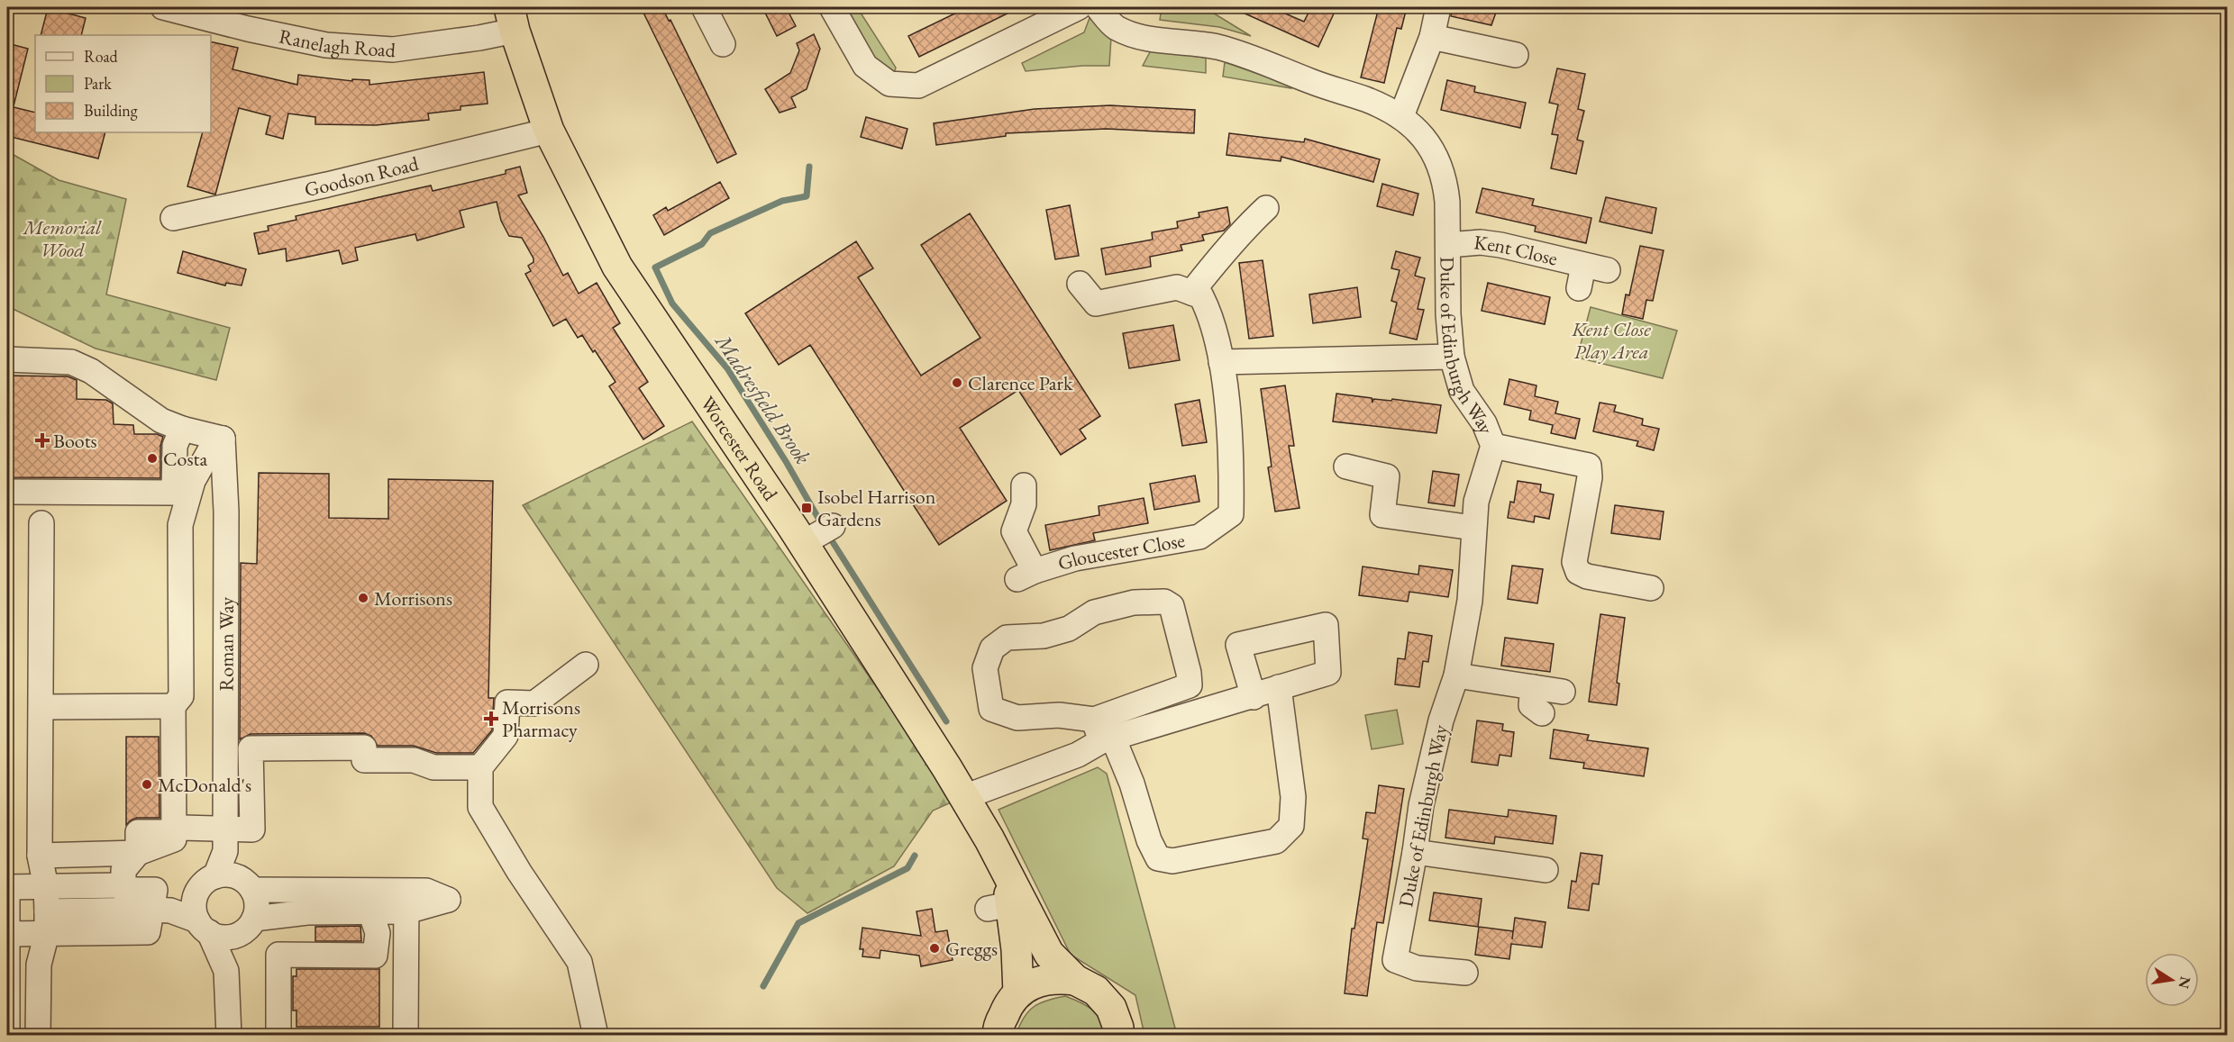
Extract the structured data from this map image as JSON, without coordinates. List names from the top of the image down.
{
  "streets": {
    "highway": ["Worcester Road"],
    "street": [
      "Ranelagh Road",
      "Goodson Road",
      "Kent Close",
      "Duke of Edinburgh Way",
      "Gloucester Close",
      "Roman Way"
    ]
  },
  "crossings": [
    ["Ranelagh Road", "Worcester Road"],
    ["Goodson Road", "Worcester Road"],
    ["Kent Close", "Duke of Edinburgh Way"]
  ],
  "water": ["Madresfield Brook"],
  "parks": ["Memorial Wood", "Kent Close Play Area"],
  "places": {
    "other": [
      "Clarence Park",
      "Costa",
      "Morrisons",
      "McDonald's",
      "Greggs"
    ],
    "health": ["Boots", "Morrisons Pharmacy"],
    "transit": ["Isobel Harrison Gardens"]
  },
  "legend": ["Road", "Park", "Building"],
  "north": "right"
}
